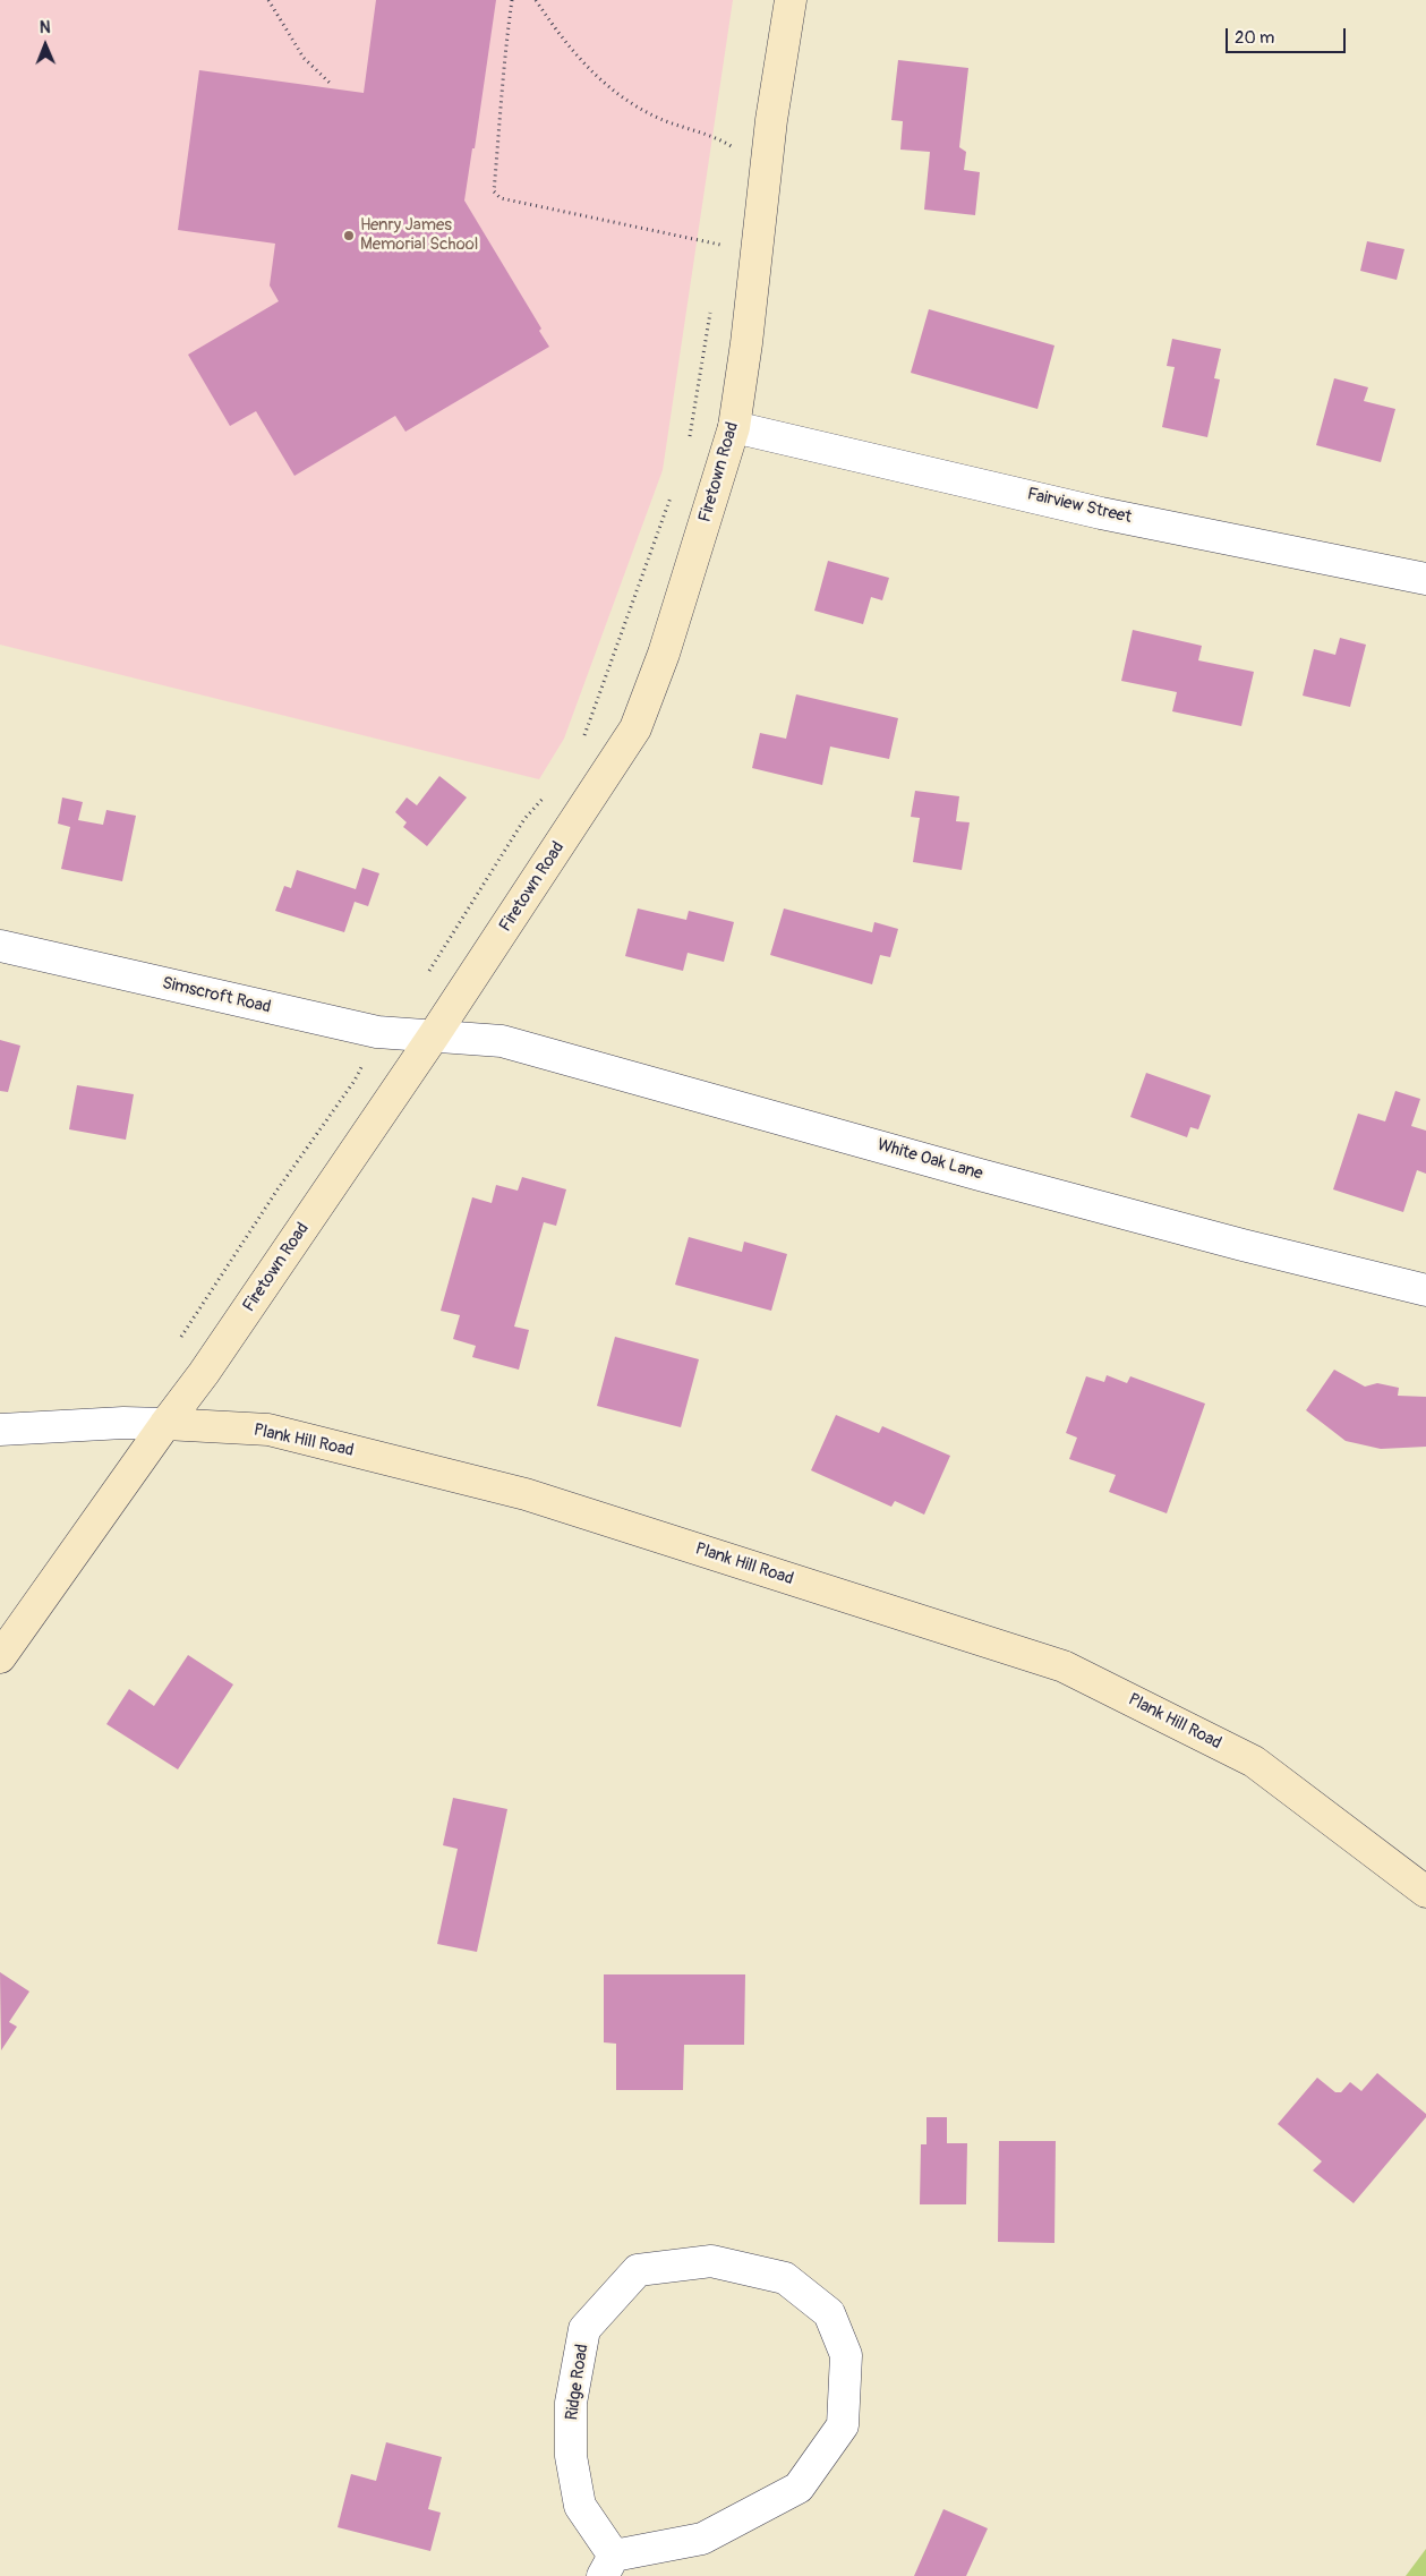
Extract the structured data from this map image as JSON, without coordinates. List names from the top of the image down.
{
  "streets": {
    "street": [
      "Firetown Road",
      "Fairview Street",
      "Simscroft Road",
      "White Oak Lane",
      "Plank Hill Road",
      "Ridge Road"
    ]
  },
  "crossings": [
    ["Firetown Road", "Fairview Street"],
    ["Firetown Road", "Simscroft Road"],
    ["Firetown Road", "White Oak Lane"],
    ["Firetown Road", "Plank Hill Road"],
    ["Simscroft Road", "White Oak Lane"]
  ],
  "places": ["Henry James Memorial School"],
  "scale_bar": "20 m",
  "north": "top"
}
